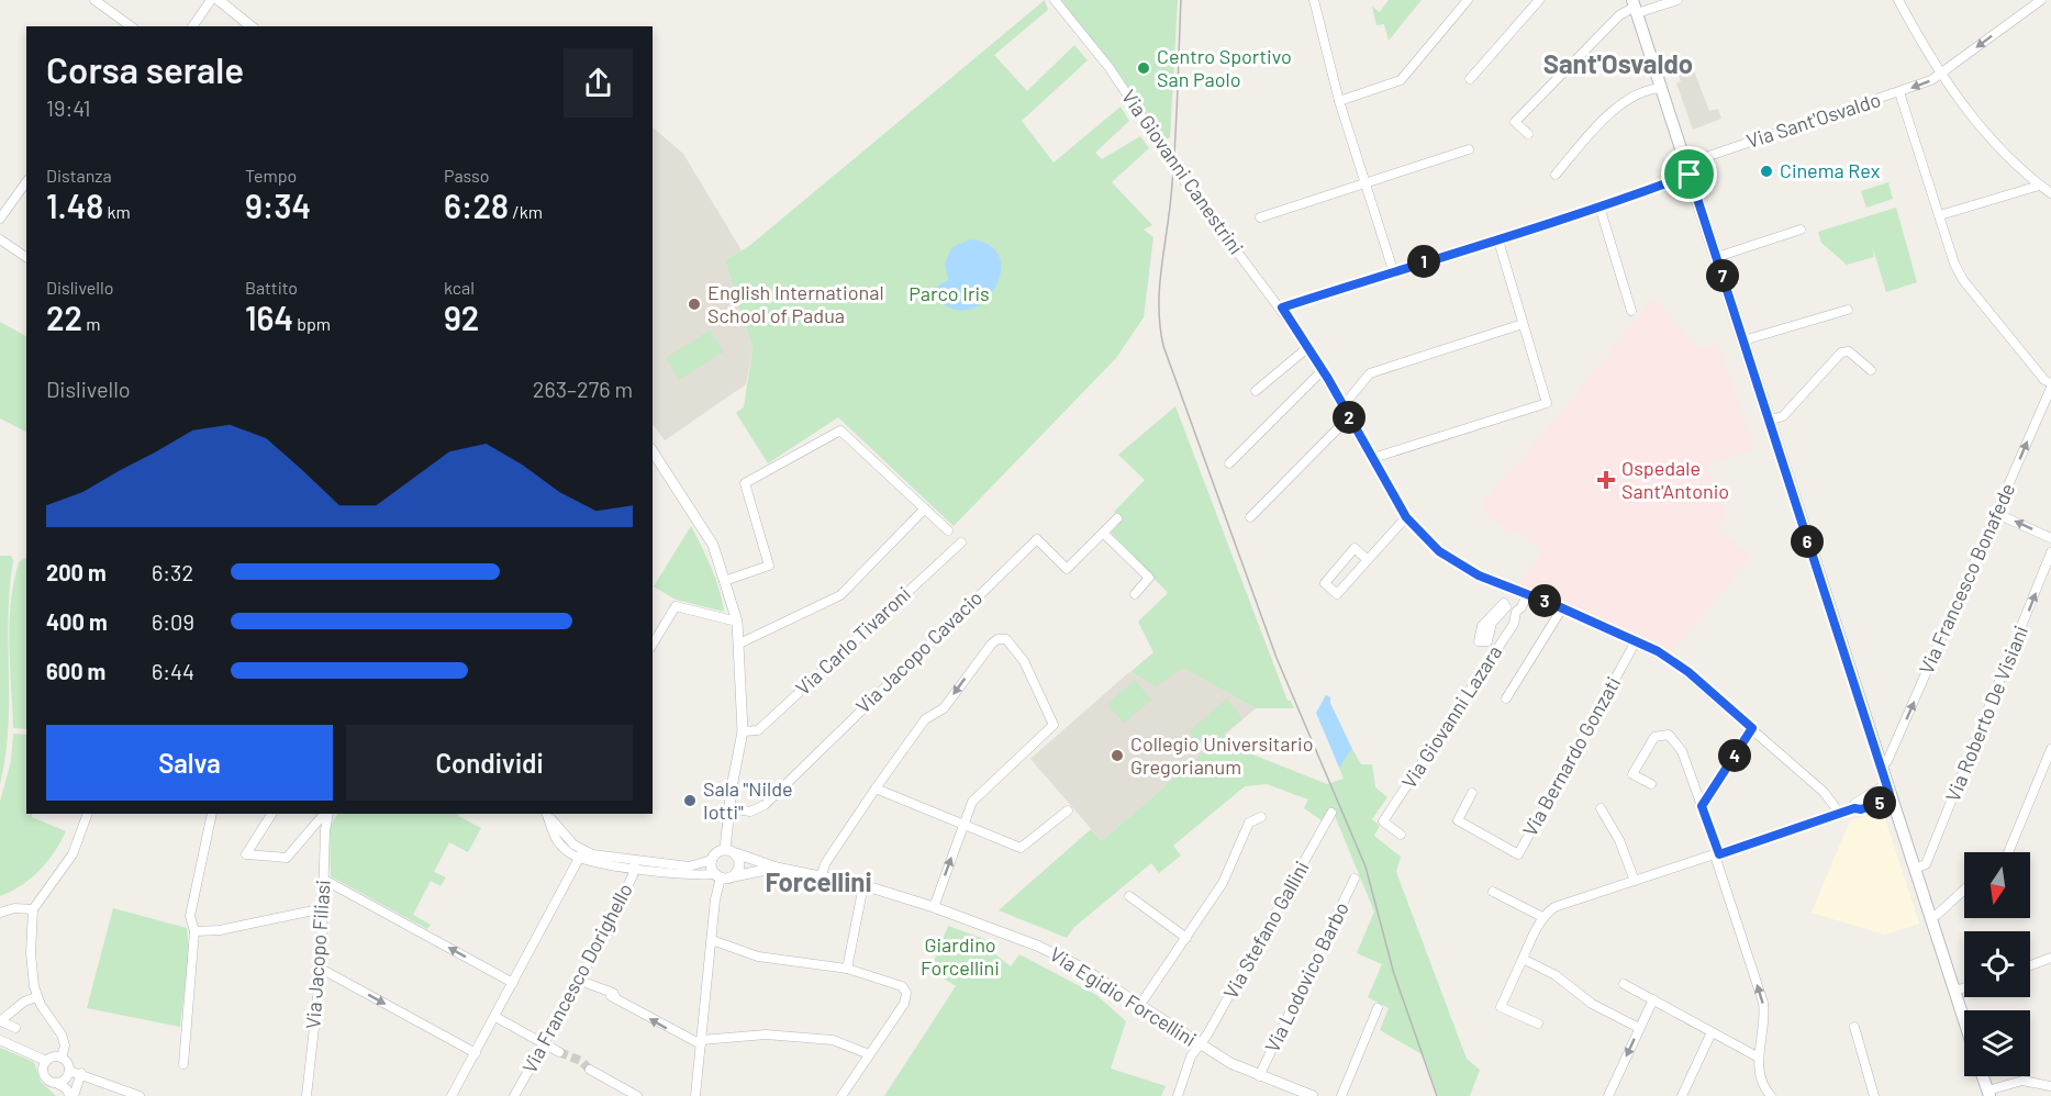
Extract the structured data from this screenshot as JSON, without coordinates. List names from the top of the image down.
{
  "streets": {
    "street": [
      "Via Sant'Osvaldo",
      "Via Giovanni Canestrini",
      "Via Francesco Bonafede",
      "Via Carlo Tivaroni",
      "Via Jacopo Cavacio",
      "Via Roberto De Visiani",
      "Via Giovanni Lazara",
      "Via Bernardo Gonzati",
      "Via Stefano Gallini",
      "Via Jacopo Filiasi",
      "Via Lodovico Barbo",
      "Via Francesco Dorighello",
      "Via Egidio Forcellini"
    ]
  },
  "crossings": [
    ["Via Sant'Osvaldo", "Via Giovanni Canestrini"],
    ["Via Giovanni Canestrini", "Via Giovanni Lazara"],
    ["Via Giovanni Canestrini", "Via Bernardo Gonzati"],
    ["Via Stefano Gallini", "Via Egidio Forcellini"],
    ["Via Lodovico Barbo", "Via Egidio Forcellini"]
  ],
  "one_way": ["Via Francesco Bonafede"],
  "districts": ["Sant'Osvaldo", "Forcellini"],
  "parks": ["Parco Iris", "Giardino Forcellini"],
  "places": {
    "other": [
      "Centro Sportivo San Paolo",
      "Cinema Rex",
      "English International School of Padua",
      "Collegio Universitario Gregorianum",
      "Sala \"Nilde Iotti\""
    ],
    "health": ["Ospedale Sant'Antonio"]
  },
  "north": "bottom",
  "page": {
    "heading": ["Corsa serale", "19:41"],
    "stats": [
      ["Distanza", "1.48 km"],
      ["Tempo", "9:34"],
      ["Passo", "6:28 /km"],
      ["Dislivello", "22 m"],
      ["Battito", "164 bpm"],
      ["kcal", "92"]
    ],
    "pins": [
      "1",
      "7",
      "2",
      "6",
      "3",
      "4",
      "5"
    ],
    "chart": ["Dislivello", "263–276 m"],
    "list": [
      {
        "name": "200 m",
        "note": "6:32"
      },
      {
        "name": "400 m",
        "note": "6:09"
      },
      {
        "name": "600 m",
        "note": "6:44"
      }
    ],
    "buttons": ["Salva", "Condividi"]
  }
}
